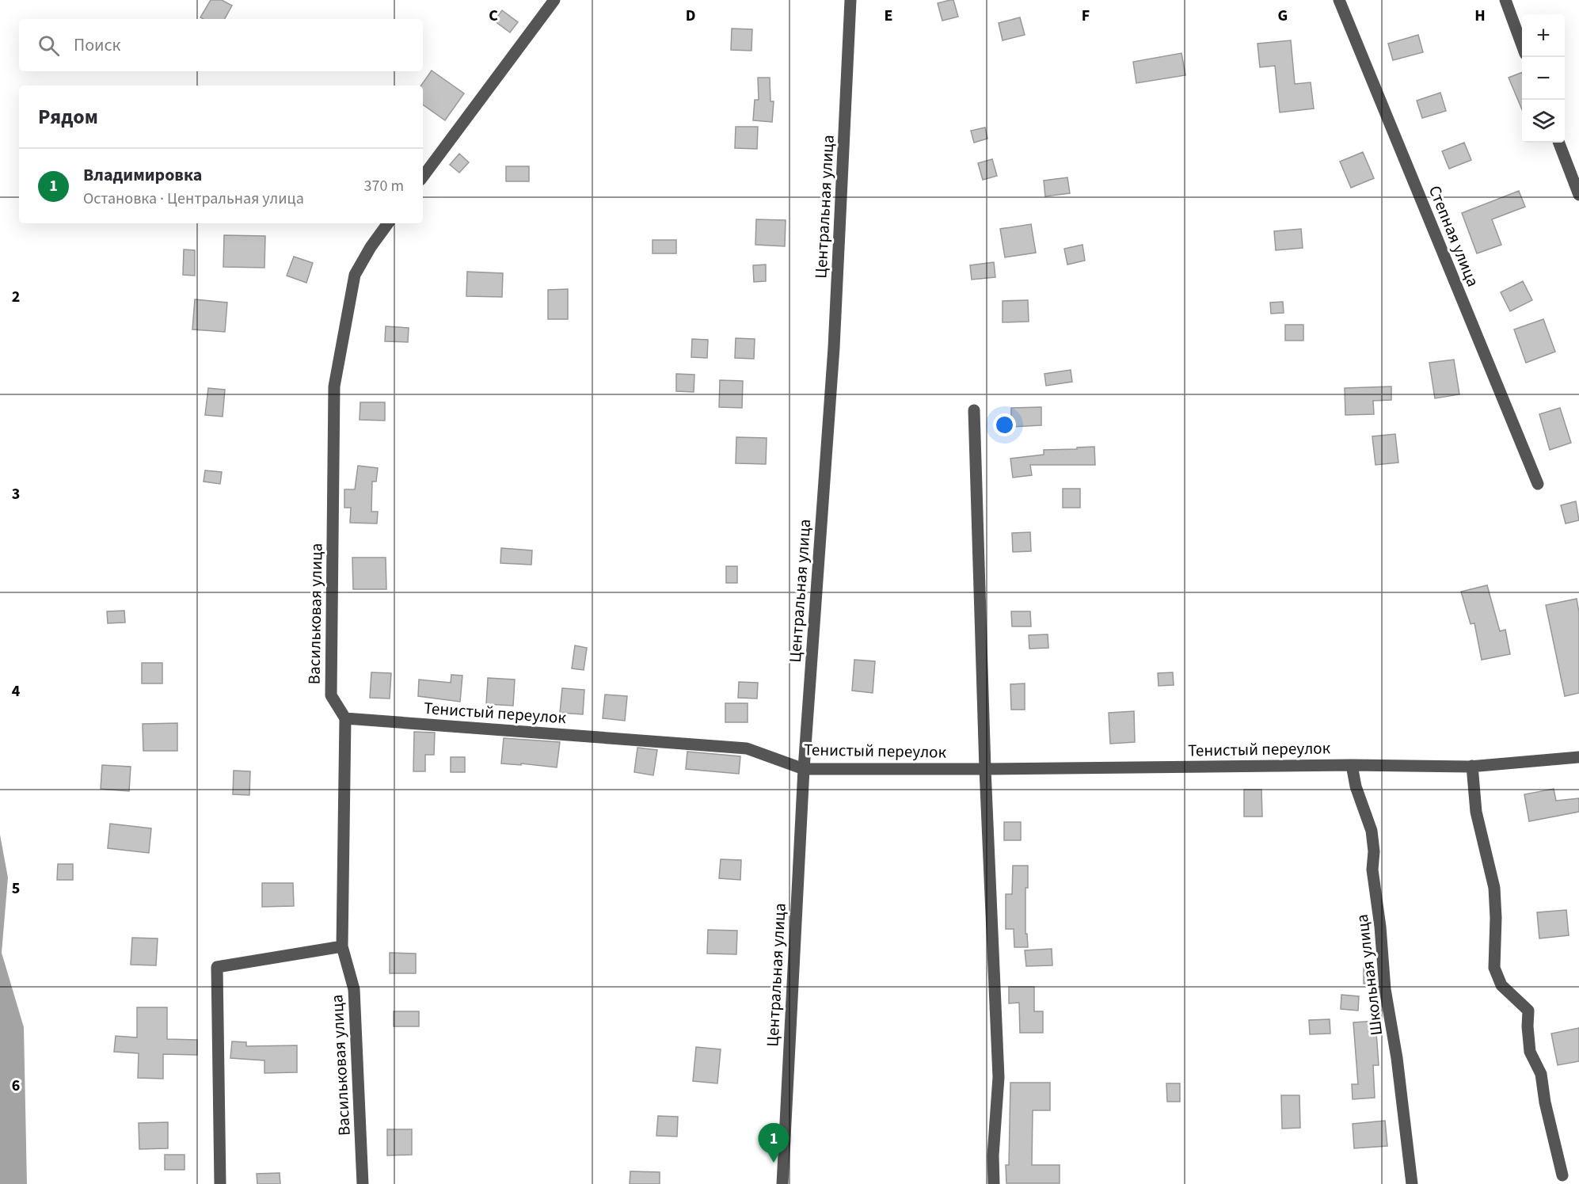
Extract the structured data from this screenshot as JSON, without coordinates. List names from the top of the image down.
{
  "streets": {
    "street": [
      "Центральная улица",
      "Степная улица",
      "Васильковая улица",
      "Тенистый переулок",
      "Школьная улица"
    ]
  },
  "crossings": [
    ["Центральная улица", "Тенистый переулок"],
    ["Васильковая улица", "Тенистый переулок"],
    ["Тенистый переулок", "Школьная улица"]
  ],
  "page": {
    "map_buttons": ["+", "−"],
    "search": "Поиск",
    "heading": "Рядом",
    "list": [
      {
        "mark": "1",
        "name": "Владимировка",
        "note": "Остановка · Центральная улица",
        "value": "370 m"
      }
    ],
    "pins": "1"
  },
  "grid": {
    "columns": [
      "C",
      "D",
      "E",
      "F",
      "G",
      "H"
    ],
    "rows": [
      "2",
      "3",
      "4",
      "5",
      "6"
    ]
  }
}
